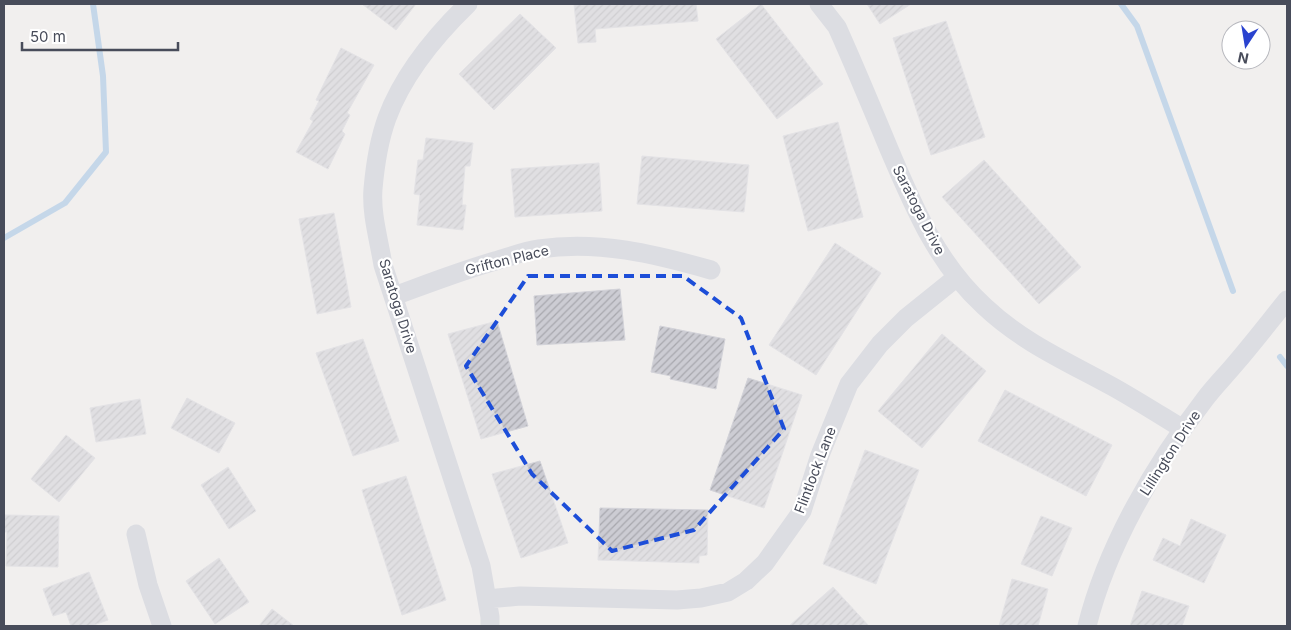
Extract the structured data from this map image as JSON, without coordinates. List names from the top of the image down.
{
  "streets": {
    "street": [
      "Saratoga Drive",
      "Grifton Place",
      "Lillington Drive",
      "Flintlock Lane"
    ]
  },
  "crossings": [
    ["Saratoga Drive", "Grifton Place"],
    ["Saratoga Drive", "Lillington Drive"],
    ["Saratoga Drive", "Flintlock Lane"]
  ],
  "scale_bar": "50 m",
  "north": "bottom"
}
